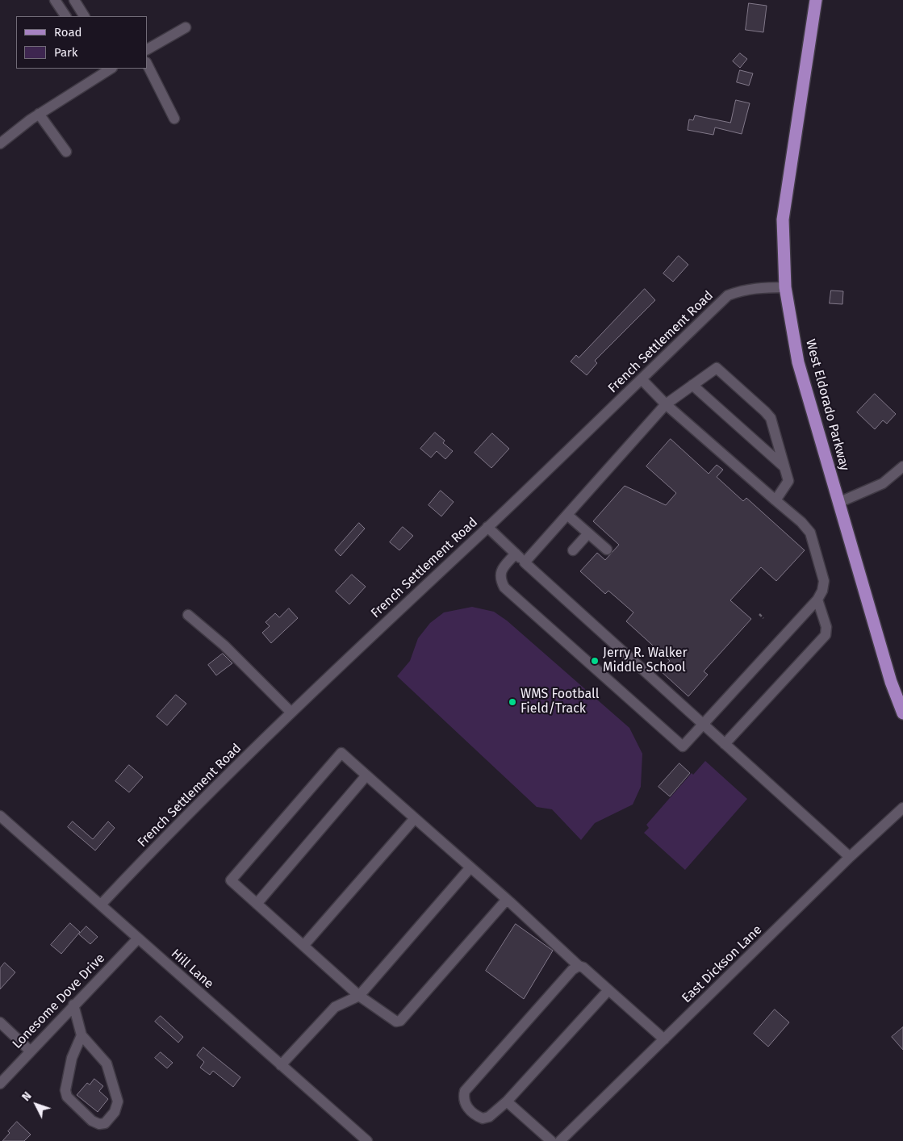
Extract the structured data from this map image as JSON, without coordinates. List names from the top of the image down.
{
  "streets": {
    "main road": ["West Eldorado Parkway"],
    "street": [
      "French Settlement Road",
      "East Dickson Lane",
      "Hill Lane",
      "Lonesome Dove Drive"
    ]
  },
  "crossings": [
    ["French Settlement Road", "West Eldorado Parkway"],
    ["French Settlement Road", "Hill Lane"],
    ["Hill Lane", "Lonesome Dove Drive"]
  ],
  "places": ["Jerry R. Walker Middle School", "WMS Football Field/Track"],
  "legend": ["Road", "Park"],
  "north": "top left"
}
